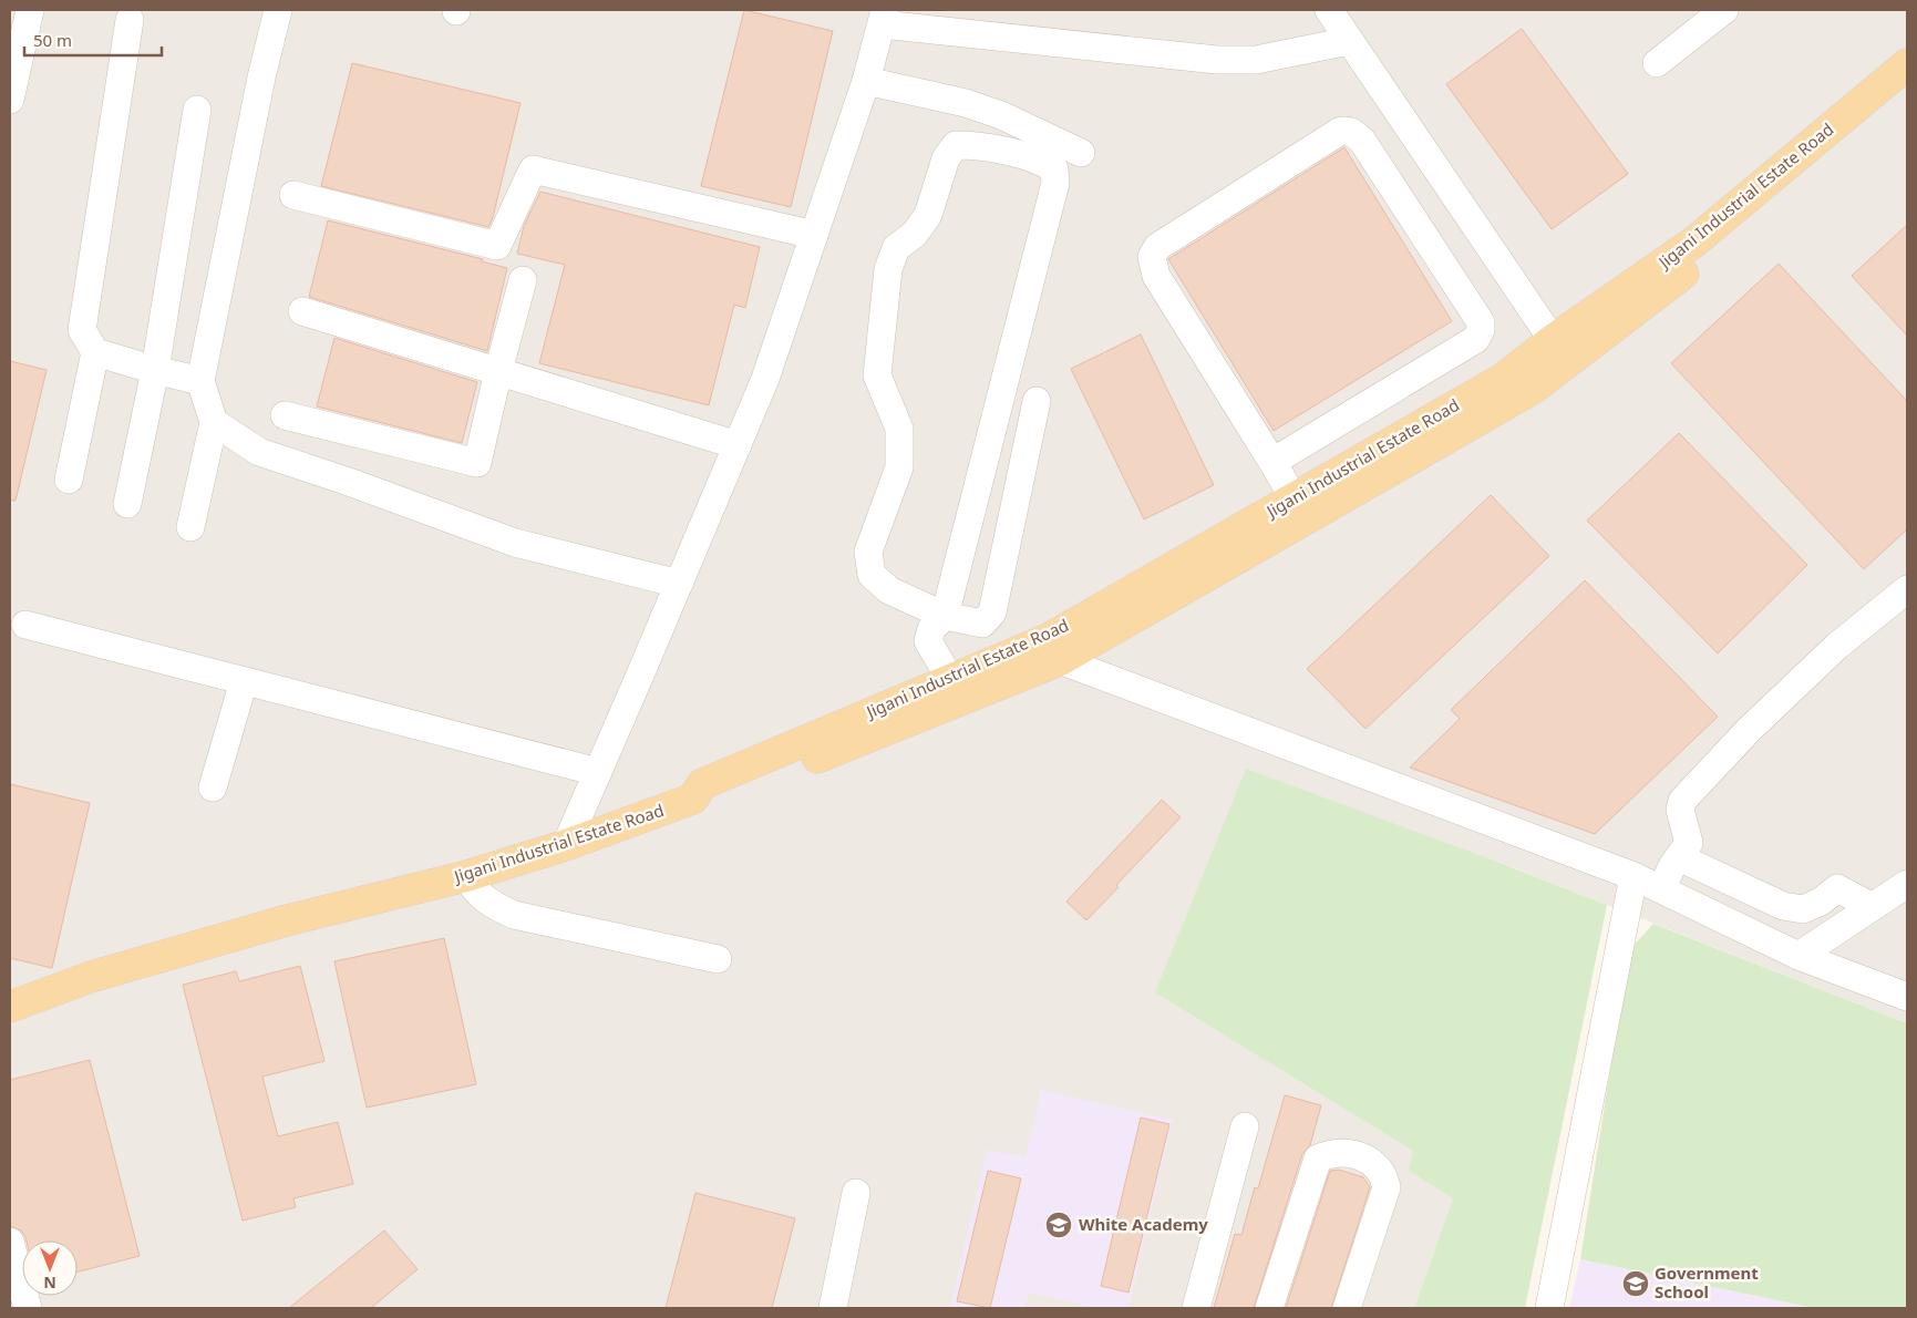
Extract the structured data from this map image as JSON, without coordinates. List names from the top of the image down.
{
  "streets": {
    "main road": ["Jigani Industrial Estate Road"]
  },
  "places": {
    "school or university": ["White Academy", "Government School"]
  },
  "scale_bar": "50 m",
  "north": "bottom"
}
